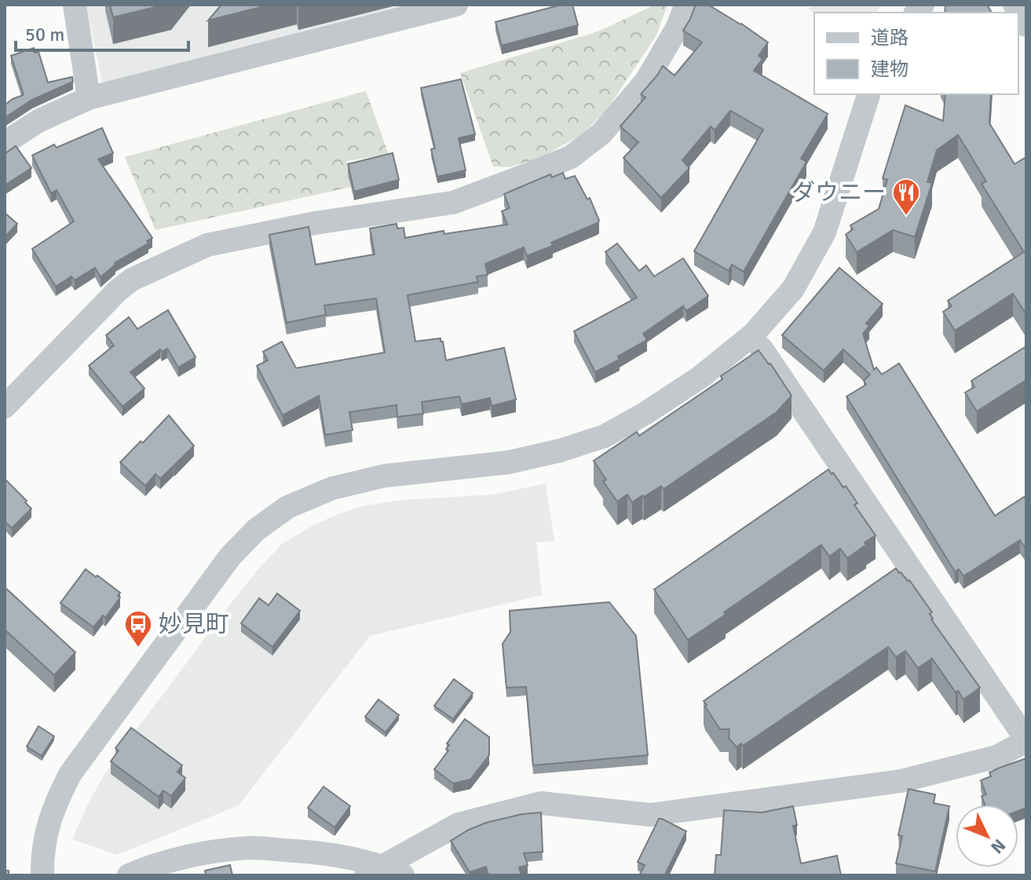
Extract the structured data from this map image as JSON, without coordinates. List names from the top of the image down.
{
  "places": {
    "restaurant": ["ダウニー"],
    "bus stop": ["妙見町"]
  },
  "legend": ["道路", "建物"],
  "scale_bar": "50 m",
  "north": "bottom right"
}
